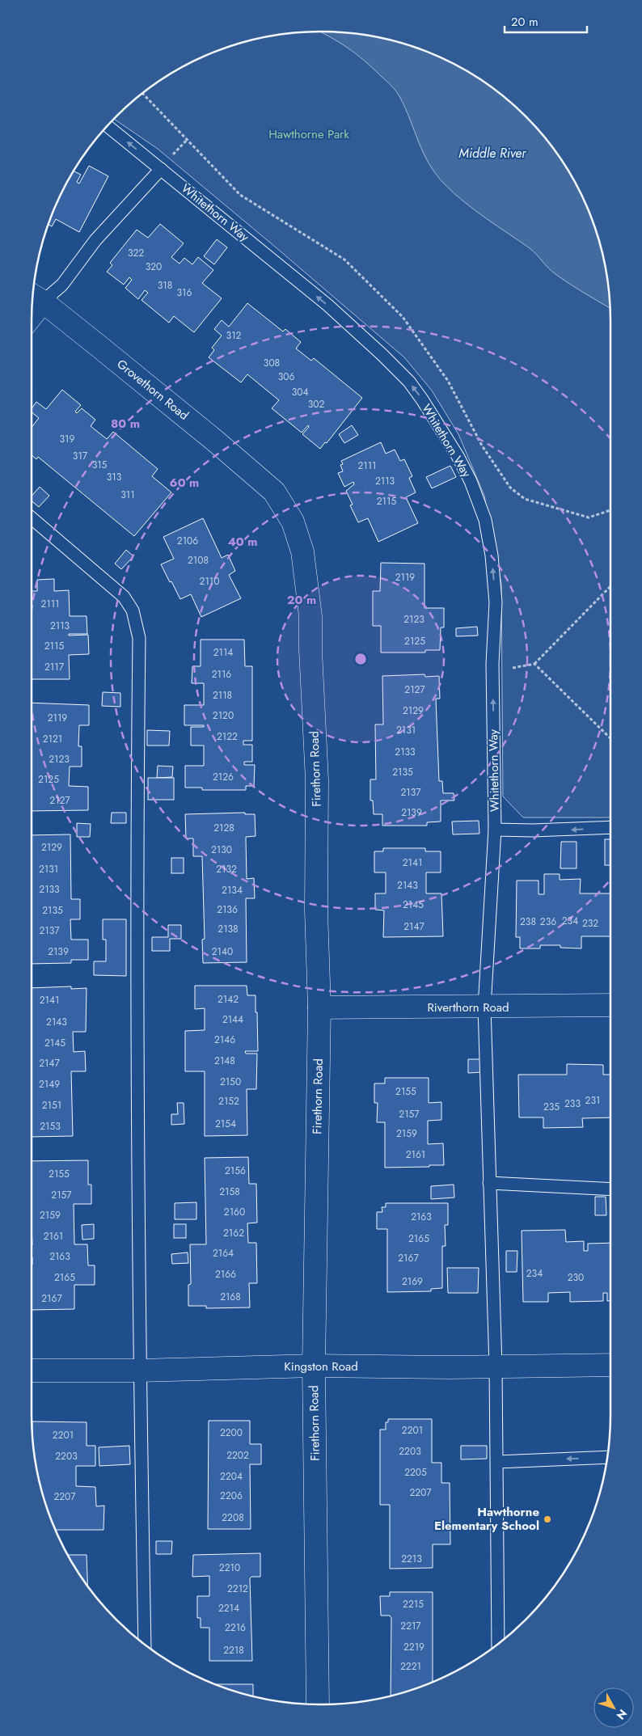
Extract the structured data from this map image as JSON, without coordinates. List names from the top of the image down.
{
  "streets": {
    "street": [
      "Grovethorn Road",
      "Firethorn Road",
      "Riverthorn Road",
      "Kingston Road"
    ],
    "lane": ["Whitethorn Way"]
  },
  "crossings": [
    ["Grovethorn Road", "Firethorn Road"],
    ["Firethorn Road", "Riverthorn Road"],
    ["Firethorn Road", "Kingston Road"]
  ],
  "one_way": ["Whitethorn Way"],
  "water": ["Middle River"],
  "parks": ["Hawthorne Park"],
  "places": ["Hawthorne Elementary School"],
  "house_numbers": [
    "322",
    "320",
    "318",
    "316",
    "312",
    "308",
    "306",
    "304",
    "302",
    "319",
    "317",
    "315",
    "2111",
    "313",
    "2113",
    "311",
    "2115",
    "2106",
    "2108",
    "2119",
    "2110",
    "2111",
    "2123",
    "2113",
    "2125",
    "2115",
    "2114",
    "2117",
    "2116",
    "2127",
    "2118",
    "2129",
    "2120",
    "2119",
    "2131",
    "2122",
    "2121",
    "2133",
    "2123",
    "2135",
    "2126",
    "2125",
    "2137",
    "2127",
    "2139",
    "2128",
    "2129",
    "2130",
    "2141",
    "2131",
    "2132",
    "2143",
    "2133",
    "2134",
    "2145",
    "2136",
    "2135",
    "234",
    "238",
    "236",
    "232",
    "2147",
    "2138",
    "2137",
    "2139",
    "2140",
    "2142",
    "2141",
    "2144",
    "2143",
    "2146",
    "2145",
    "2148",
    "2147",
    "2150",
    "2149",
    "2155",
    "231",
    "2152",
    "233",
    "2151",
    "235",
    "2157",
    "2154",
    "2153",
    "2159",
    "2161",
    "2156",
    "2155",
    "2158",
    "2157",
    "2160",
    "2159",
    "2163",
    "2162",
    "2161",
    "2165",
    "2164",
    "2163",
    "2167",
    "234",
    "2166",
    "2165",
    "230",
    "2169",
    "2168",
    "2167",
    "2201",
    "2200",
    "2201",
    "2203",
    "2202",
    "2203",
    "2205",
    "2204",
    "2207",
    "2206",
    "2207",
    "2208",
    "2213",
    "2210",
    "2212",
    "2215",
    "2214",
    "2217",
    "2216",
    "2219",
    "2218",
    "2221"
  ],
  "scale_bar": "20 m",
  "north": "bottom right",
  "rings": [
    "80 m",
    "60 m",
    "40 m",
    "20 m"
  ]
}
